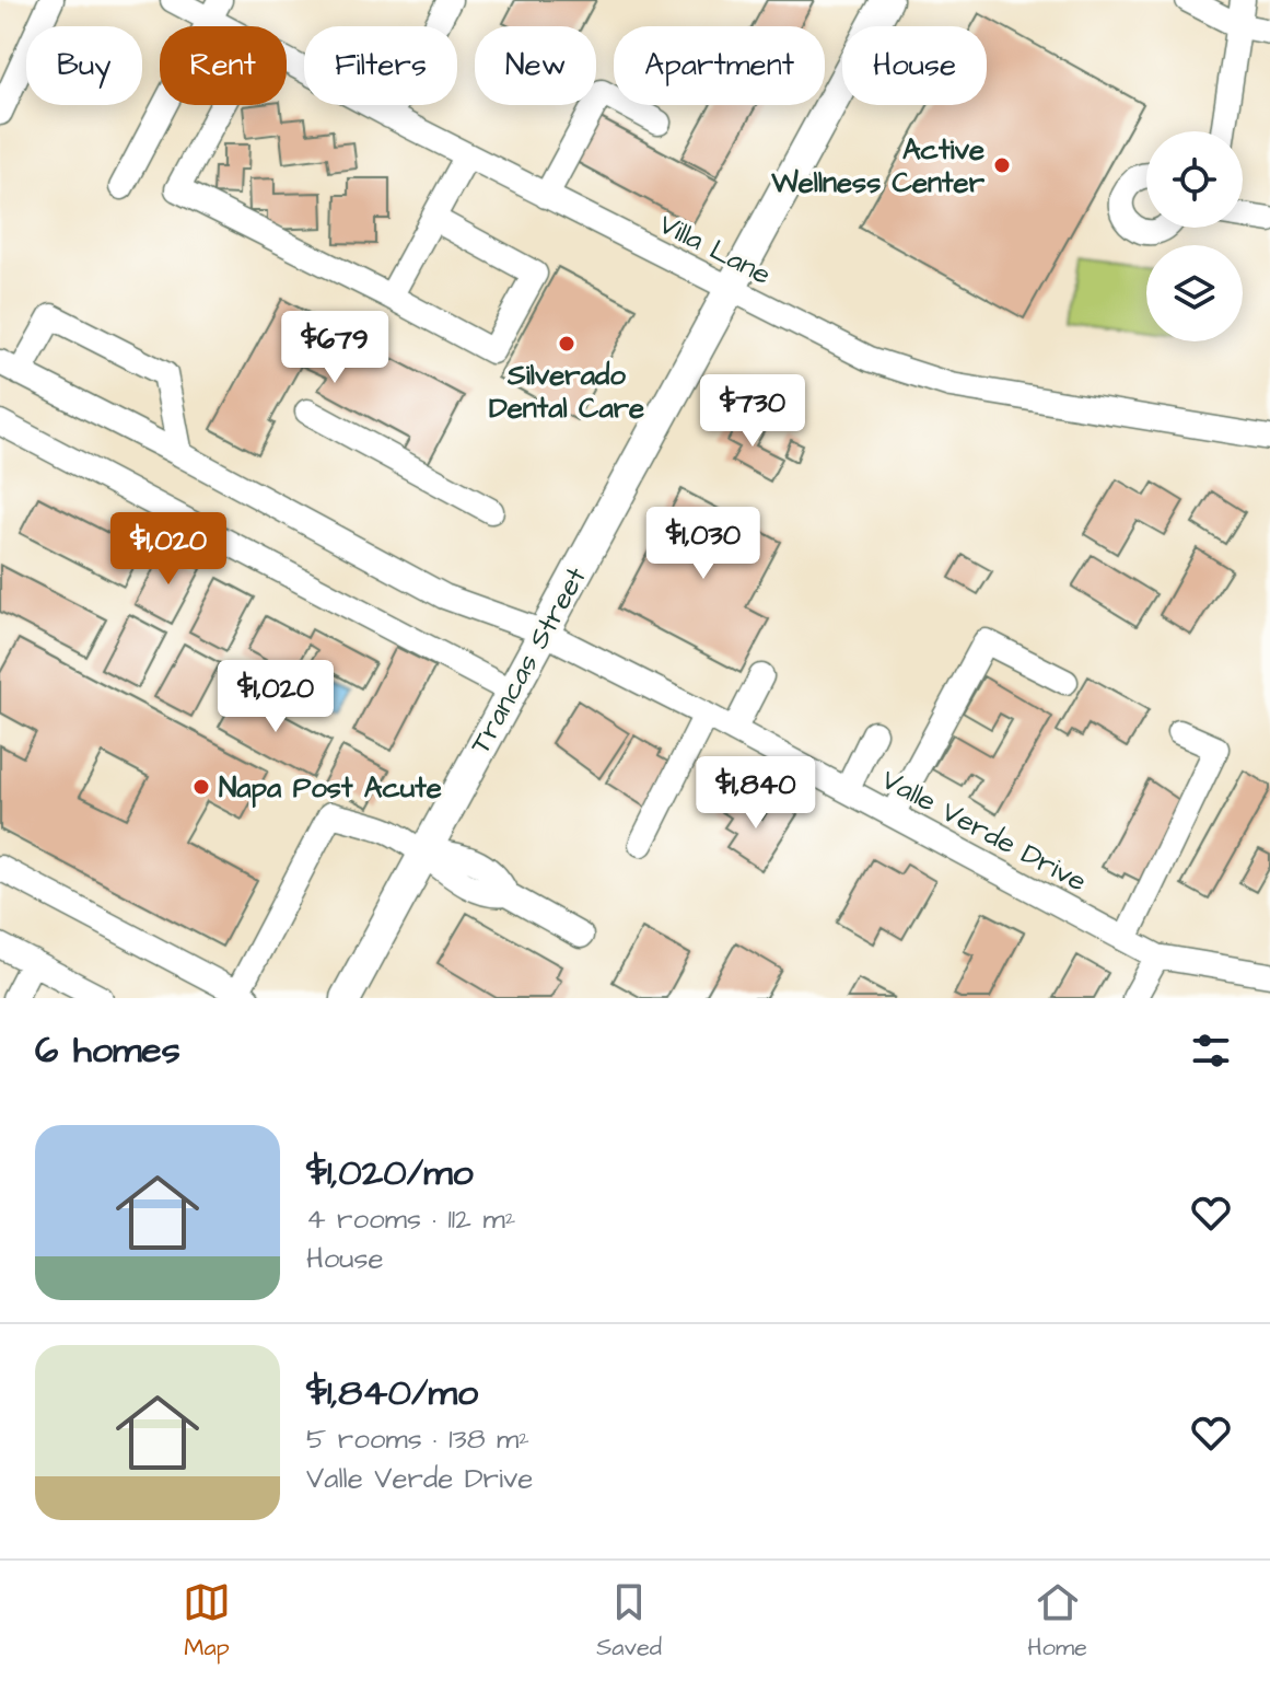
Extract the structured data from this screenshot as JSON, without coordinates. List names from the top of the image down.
{
  "streets": {
    "main road": ["Trancas Street"],
    "street": ["Villa Lane", "Valle Verde Drive"]
  },
  "crossings": [
    ["Villa Lane", "Trancas Street"],
    ["Trancas Street", "Valle Verde Drive"]
  ],
  "places": ["Active Wellness Center", "Silverado Dental Care", "Napa Post Acute"],
  "page": {
    "chip": [
      "Buy",
      "Rent",
      "Filters",
      "New",
      "Apartment",
      "House"
    ],
    "price": [
      "$679",
      "$730",
      "$1,030",
      "$1,020",
      "$1,020",
      "$1,840"
    ],
    "heading": "6 homes",
    "list": [
      {
        "name": "$1,020/mo",
        "note": "4 rooms · 112 m² · House"
      },
      {
        "name": "$1,840/mo",
        "note": "5 rooms · 138 m² · Valle Verde Drive"
      }
    ],
    "tabs": ["Map", "Saved", "Home"]
  }
}
